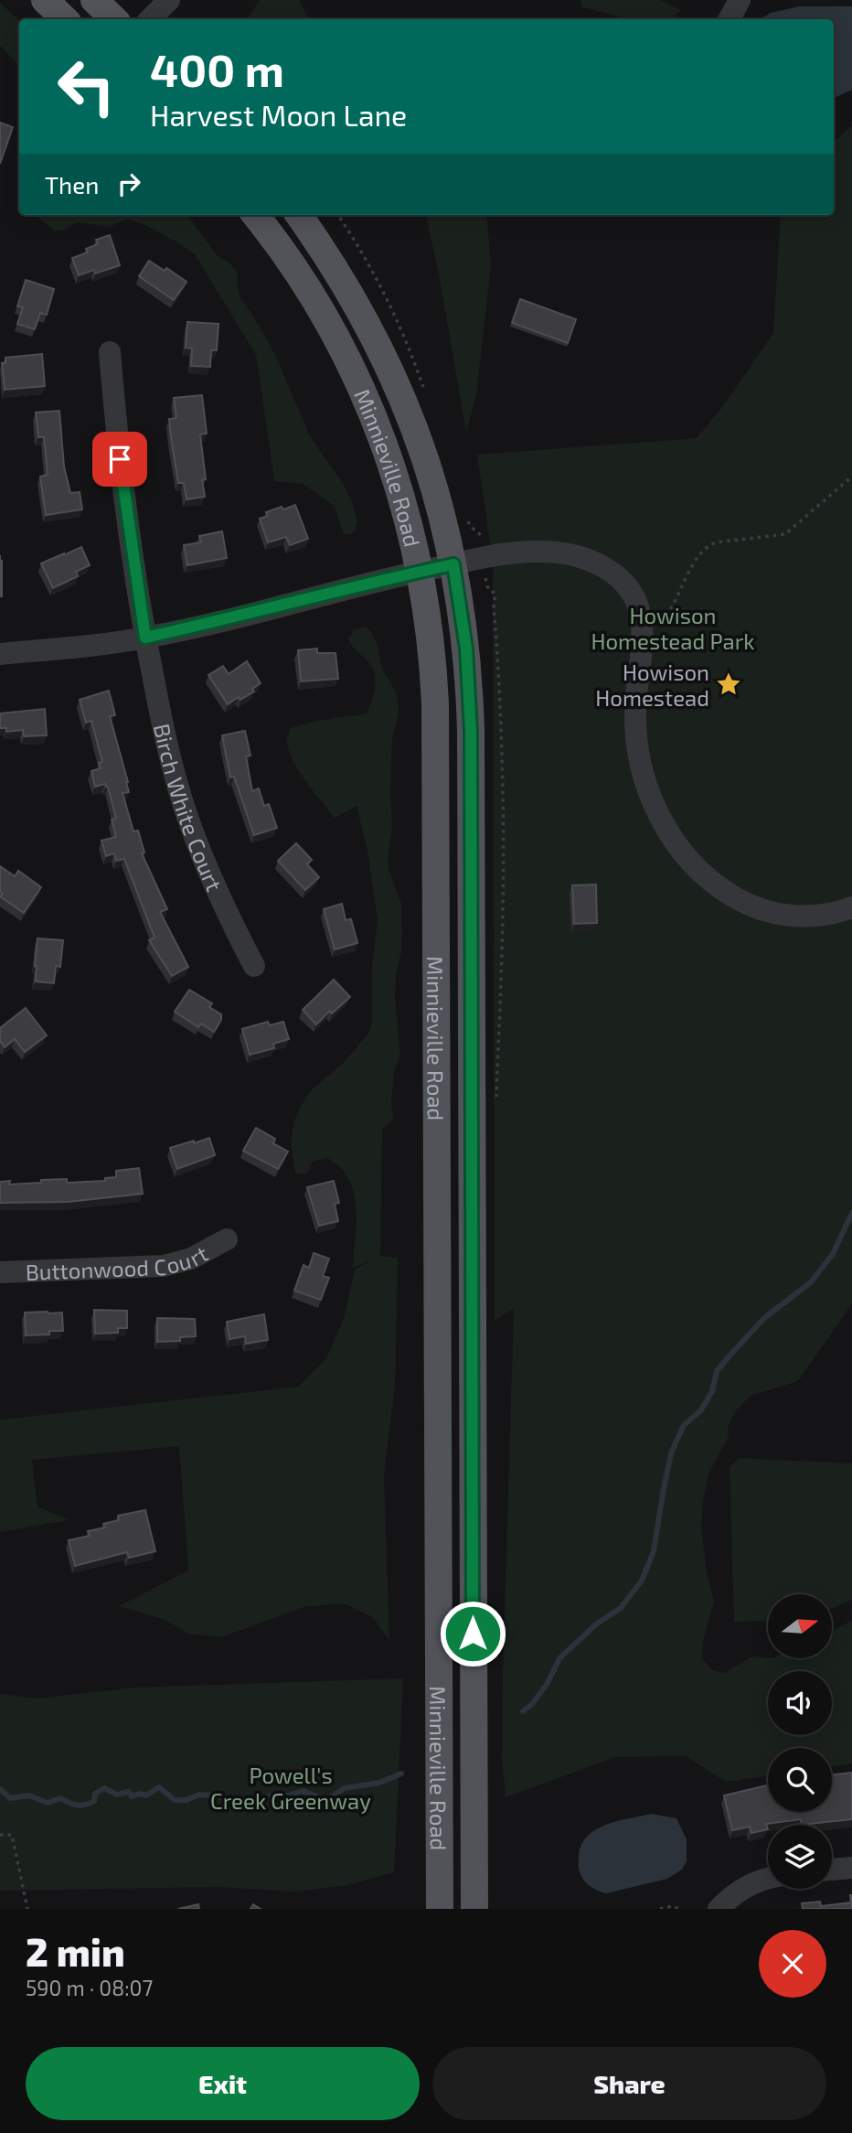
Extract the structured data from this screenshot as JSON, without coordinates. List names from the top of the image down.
{
  "streets": {
    "main road": ["Minnieville Road"],
    "street": ["Birch White Court", "Buttonwood Court"]
  },
  "parks": ["Howison Homestead Park", "Powell's Creek Greenway"],
  "places": {
    "place": ["Howison Homestead"]
  },
  "north": "right",
  "page": {
    "turn": ["400 m", "Harvest Moon Lane"],
    "then": "Then",
    "heading": ["2 min", "590 m · 08:07"],
    "buttons": ["Exit", "Share"]
  }
}
